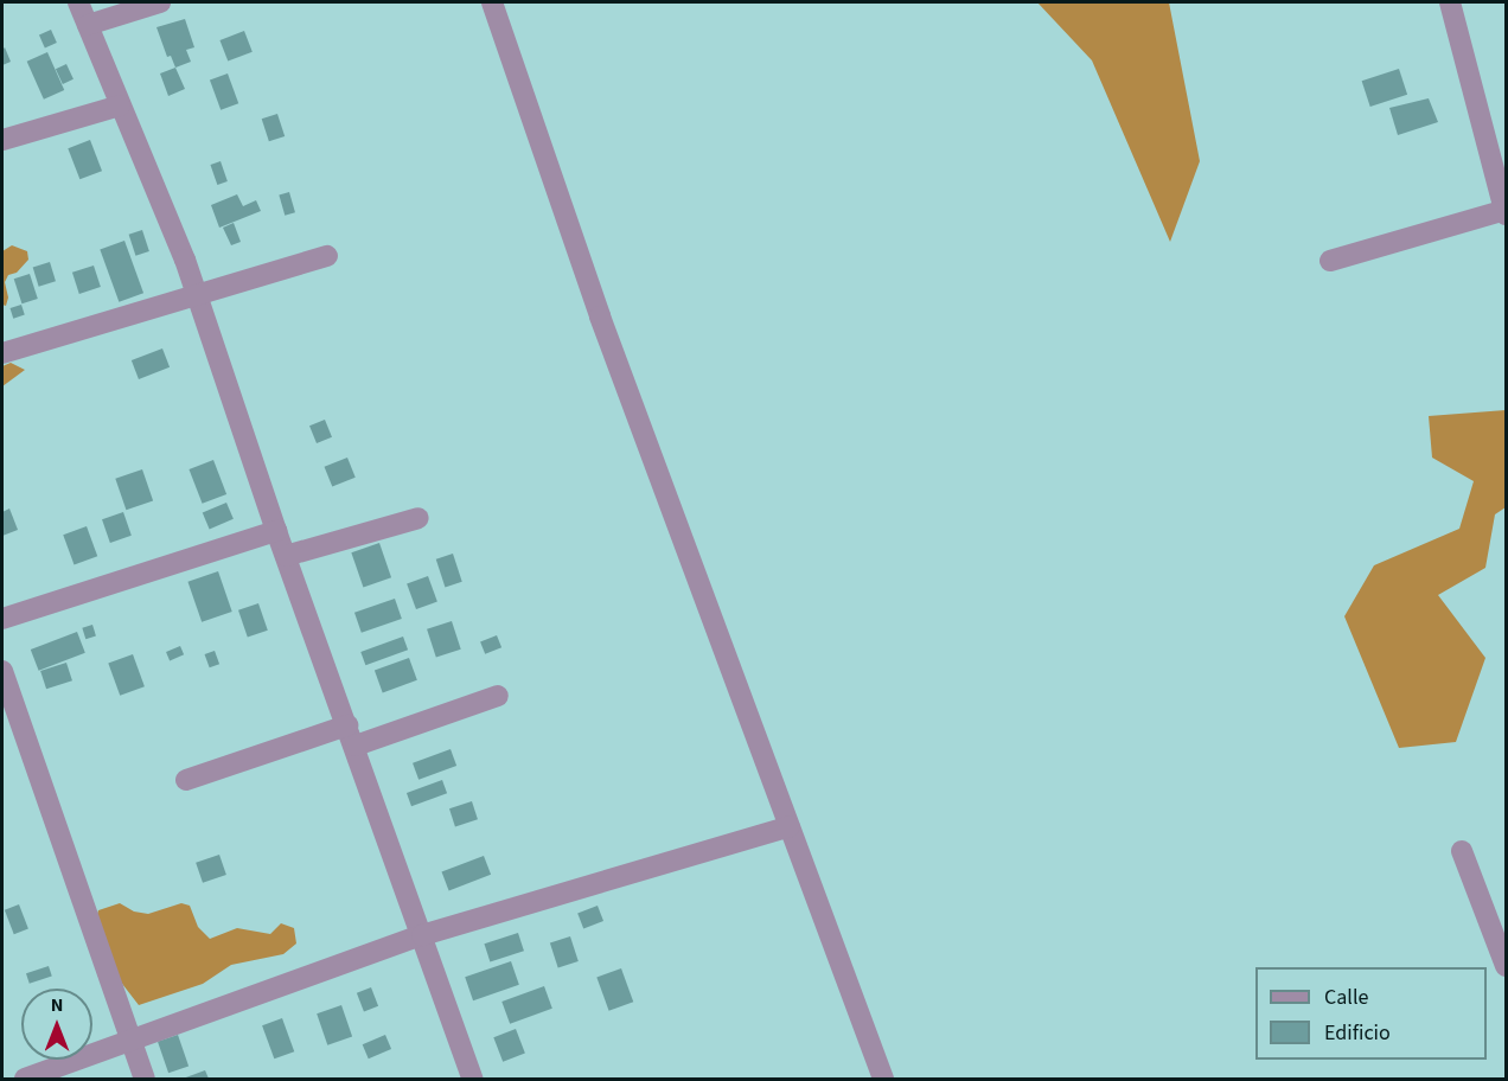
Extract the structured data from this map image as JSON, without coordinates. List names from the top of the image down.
{
  "legend": ["Calle", "Edificio"],
  "north": "top"
}
